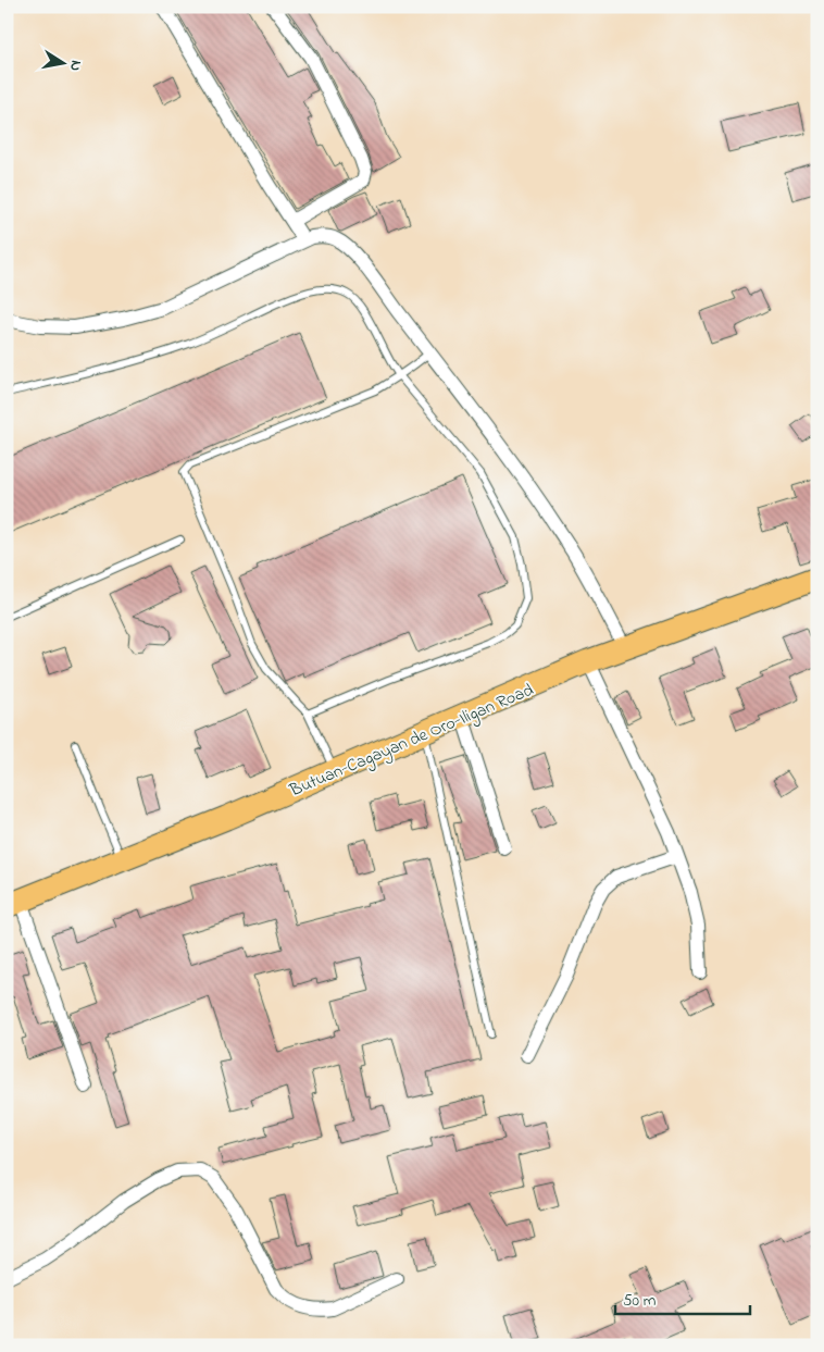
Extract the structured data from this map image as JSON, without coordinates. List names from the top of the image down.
{
  "streets": {
    "highway": ["Butuan-Cagayan de Oro-Iligan Road"]
  },
  "scale_bar": "50 m",
  "north": "right"
}
